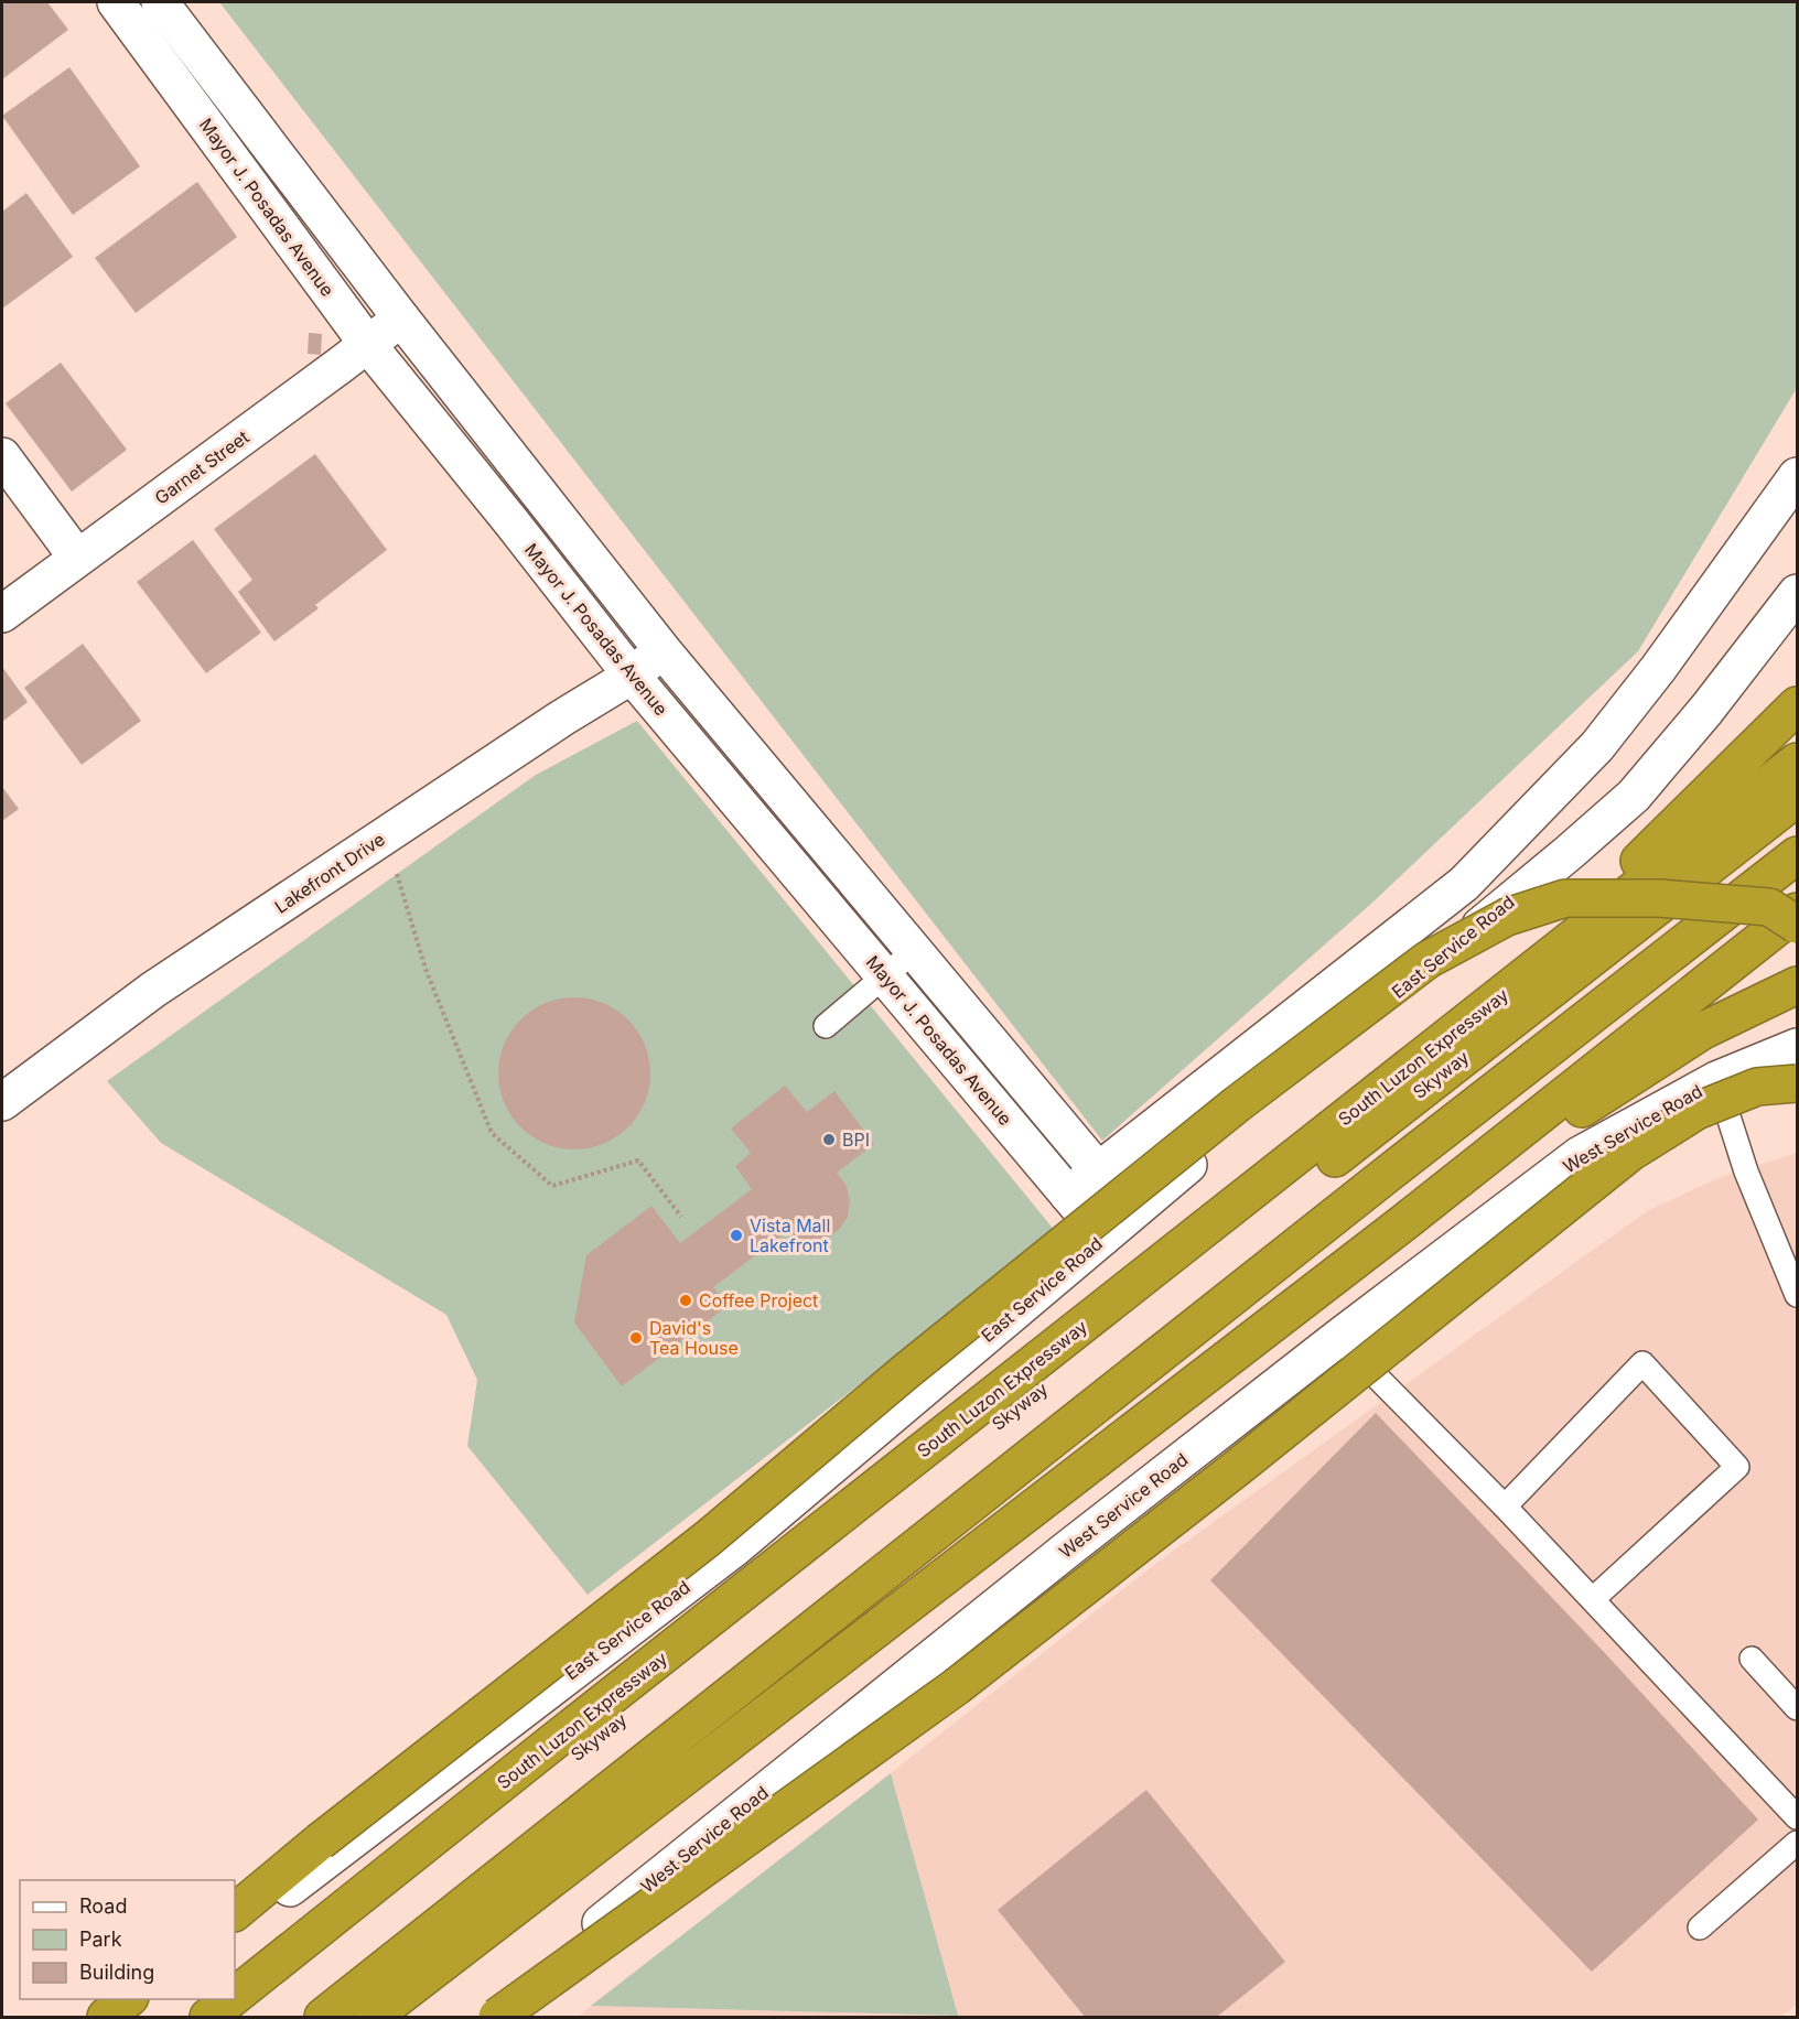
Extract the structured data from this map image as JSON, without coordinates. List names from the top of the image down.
{
  "streets": {
    "highway": ["South Luzon Expressway", "Skyway"],
    "street": [
      "Mayor J. Posadas Avenue",
      "Garnet Street",
      "Lakefront Drive",
      "East Service Road",
      "West Service Road"
    ]
  },
  "crossings": [
    ["Mayor J. Posadas Avenue", "Garnet Street"],
    ["Mayor J. Posadas Avenue", "Lakefront Drive"],
    ["Mayor J. Posadas Avenue", "East Service Road"]
  ],
  "places": [
    "BPI",
    "Vista Mall Lakefront",
    "Coffee Project",
    "David's Tea House"
  ],
  "legend": ["Road", "Park", "Building"]
}
